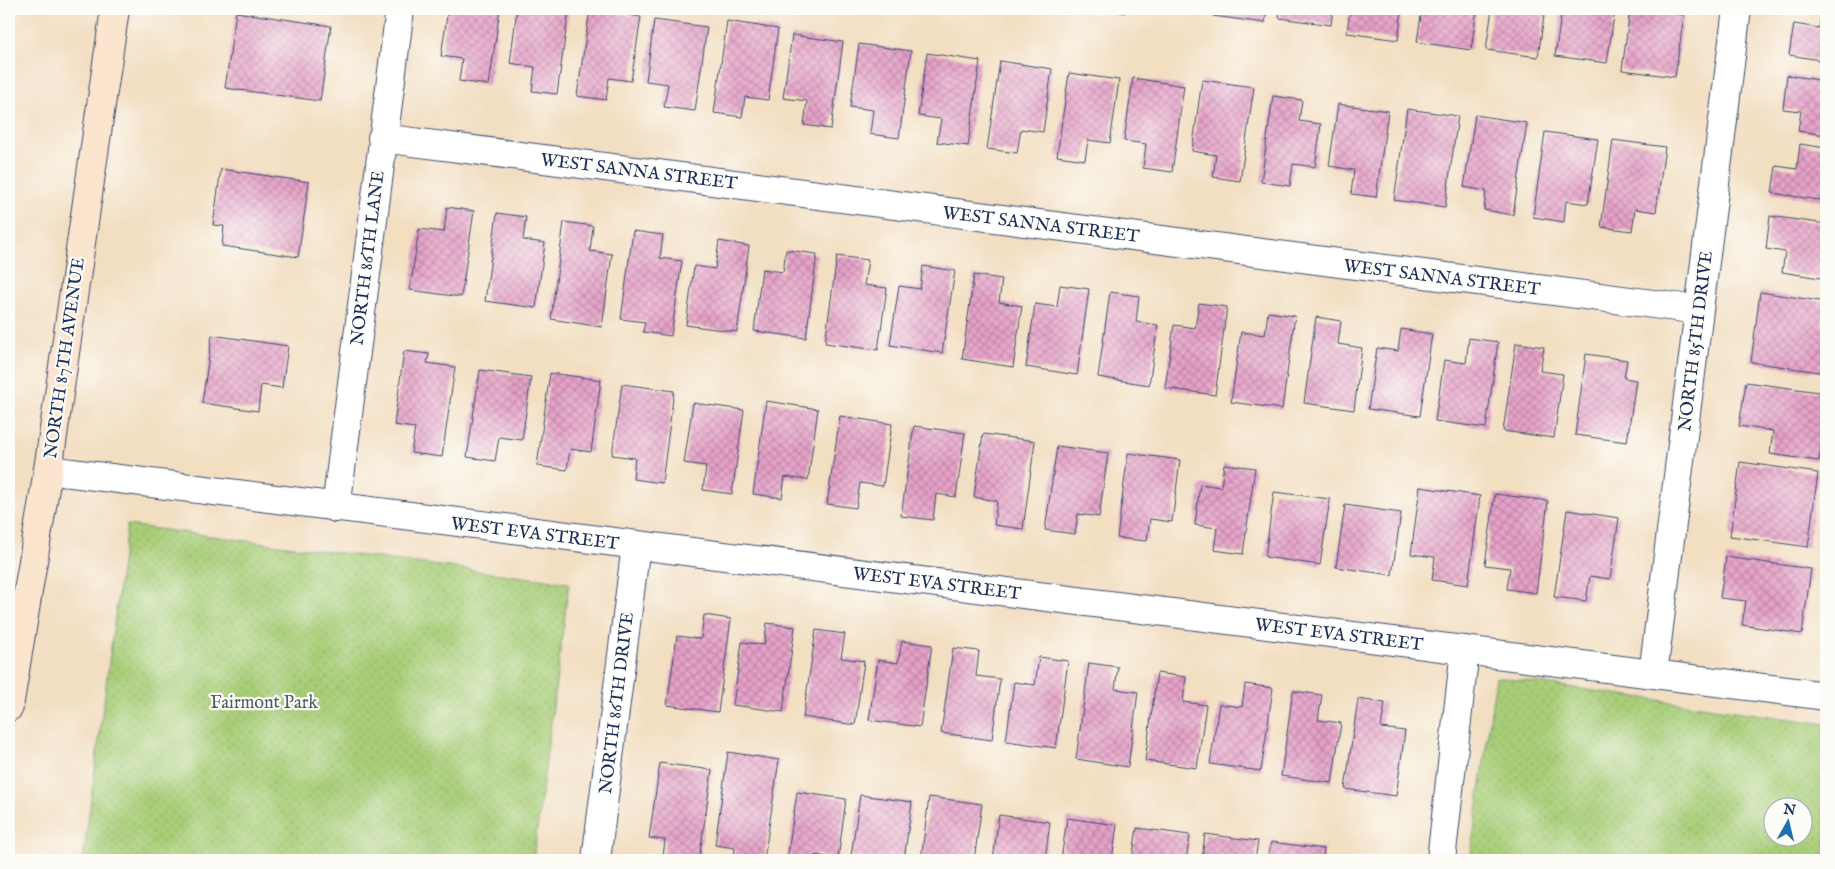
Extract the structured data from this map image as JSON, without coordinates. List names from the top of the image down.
{
  "streets": {
    "street": [
      "WEST SANNA STREET",
      "NORTH 86TH LANE",
      "NORTH 85TH DRIVE",
      "NORTH 87TH AVENUE",
      "WEST EVA STREET",
      "NORTH 86TH DRIVE"
    ]
  },
  "crossings": [
    ["WEST SANNA STREET", "NORTH 86TH LANE"],
    ["WEST SANNA STREET", "NORTH 85TH DRIVE"],
    ["NORTH 86TH LANE", "WEST EVA STREET"],
    ["NORTH 85TH DRIVE", "WEST EVA STREET"],
    ["NORTH 87TH AVENUE", "WEST EVA STREET"],
    ["WEST EVA STREET", "NORTH 86TH DRIVE"]
  ],
  "parks": ["Fairmont Park"],
  "north": "top"
}
